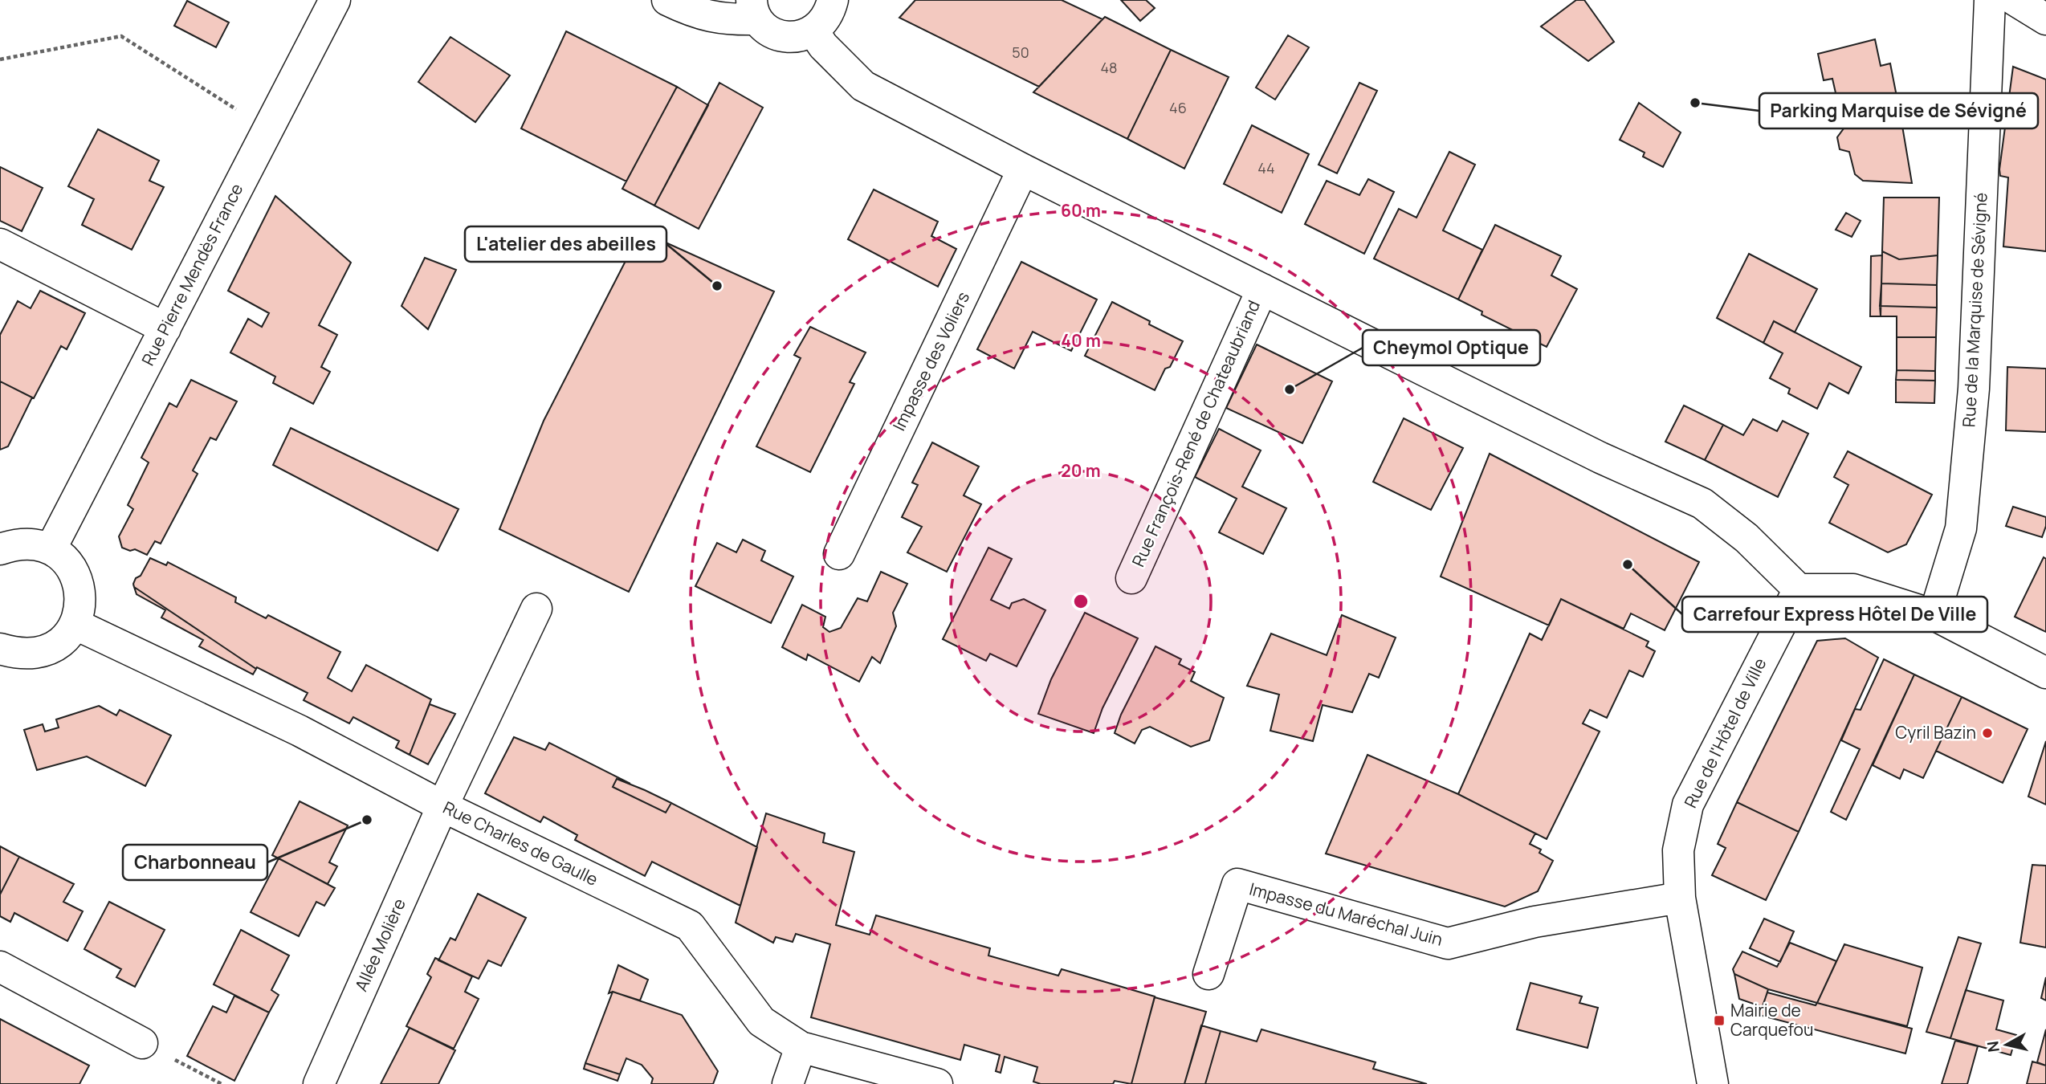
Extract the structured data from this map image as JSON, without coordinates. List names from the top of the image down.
{
  "streets": {
    "street": [
      "Rue Pierre Mendès France",
      "Rue de la Marquise de Sévigné",
      "Impasse des Voliers",
      "Rue François-René de Chateaubriand",
      "Rue de l'Hôtel de Ville",
      "Rue Charles de Gaulle",
      "Impasse du Maréchal Juin",
      "Allée Molière"
    ]
  },
  "crossings": [
    ["Impasse des Voliers", "Rue François-René de Chateaubriand"],
    ["Rue François-René de Chateaubriand", "Rue de l'Hôtel de Ville"],
    ["Rue de l'Hôtel de Ville", "Impasse du Maréchal Juin"],
    ["Rue Charles de Gaulle", "Allée Molière"]
  ],
  "places": {
    "other": [
      "Parking Marquise de Sévigné",
      "L'atelier des abeilles",
      "Cheymol Optique",
      "Carrefour Express Hôtel De Ville",
      "Cyril Bazin",
      "Charbonneau"
    ],
    "transit": ["Mairie de Carquefou"]
  },
  "house_numbers": [
    "50",
    "48",
    "46",
    "44"
  ],
  "north": "left",
  "rings": ["60 m", "40 m", "20 m"]
}
